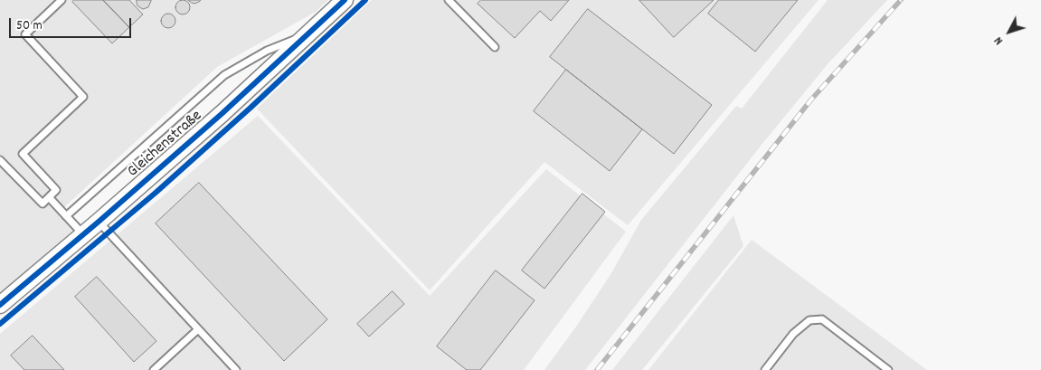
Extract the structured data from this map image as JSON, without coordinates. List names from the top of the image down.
{
  "streets": {
    "street": ["Gleichenstraße"]
  },
  "scale_bar": "50 m",
  "north": "bottom left"
}
